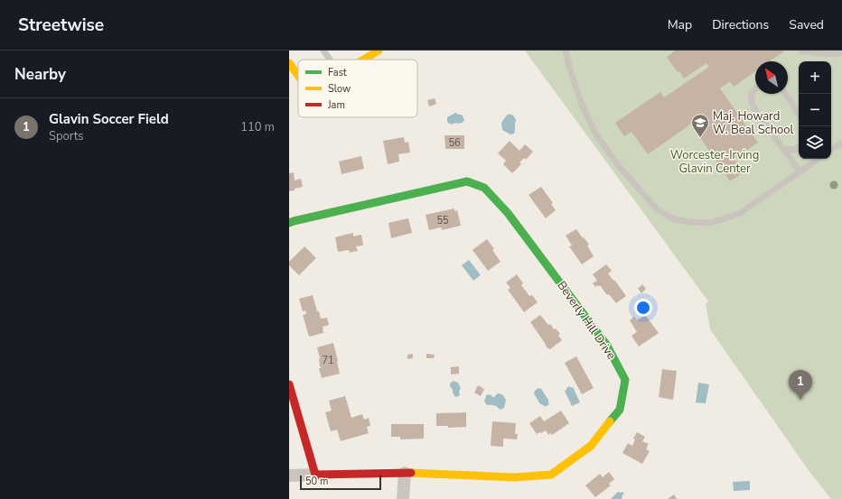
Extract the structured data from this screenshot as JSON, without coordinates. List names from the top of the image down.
{
  "streets": {
    "street": ["Beverly Hill Drive"]
  },
  "parks": ["Worcester-Irving Glavin Center"],
  "places": {
    "school or university": ["Maj. Howard W. Beal School"]
  },
  "house_numbers": ["56", "55", "71"],
  "legend": ["Fast", "Slow", "Jam"],
  "scale_bar": "50 m",
  "north": "top left",
  "page": {
    "header": "Streetwise",
    "nav": ["Map", "Directions", "Saved"],
    "heading": "Nearby",
    "map_buttons": ["+", "−"],
    "list": [
      {
        "mark": "1",
        "name": "Glavin Soccer Field",
        "note": "Sports",
        "value": "110 m"
      }
    ],
    "pins": "1",
    "scale": "50 m"
  }
}
